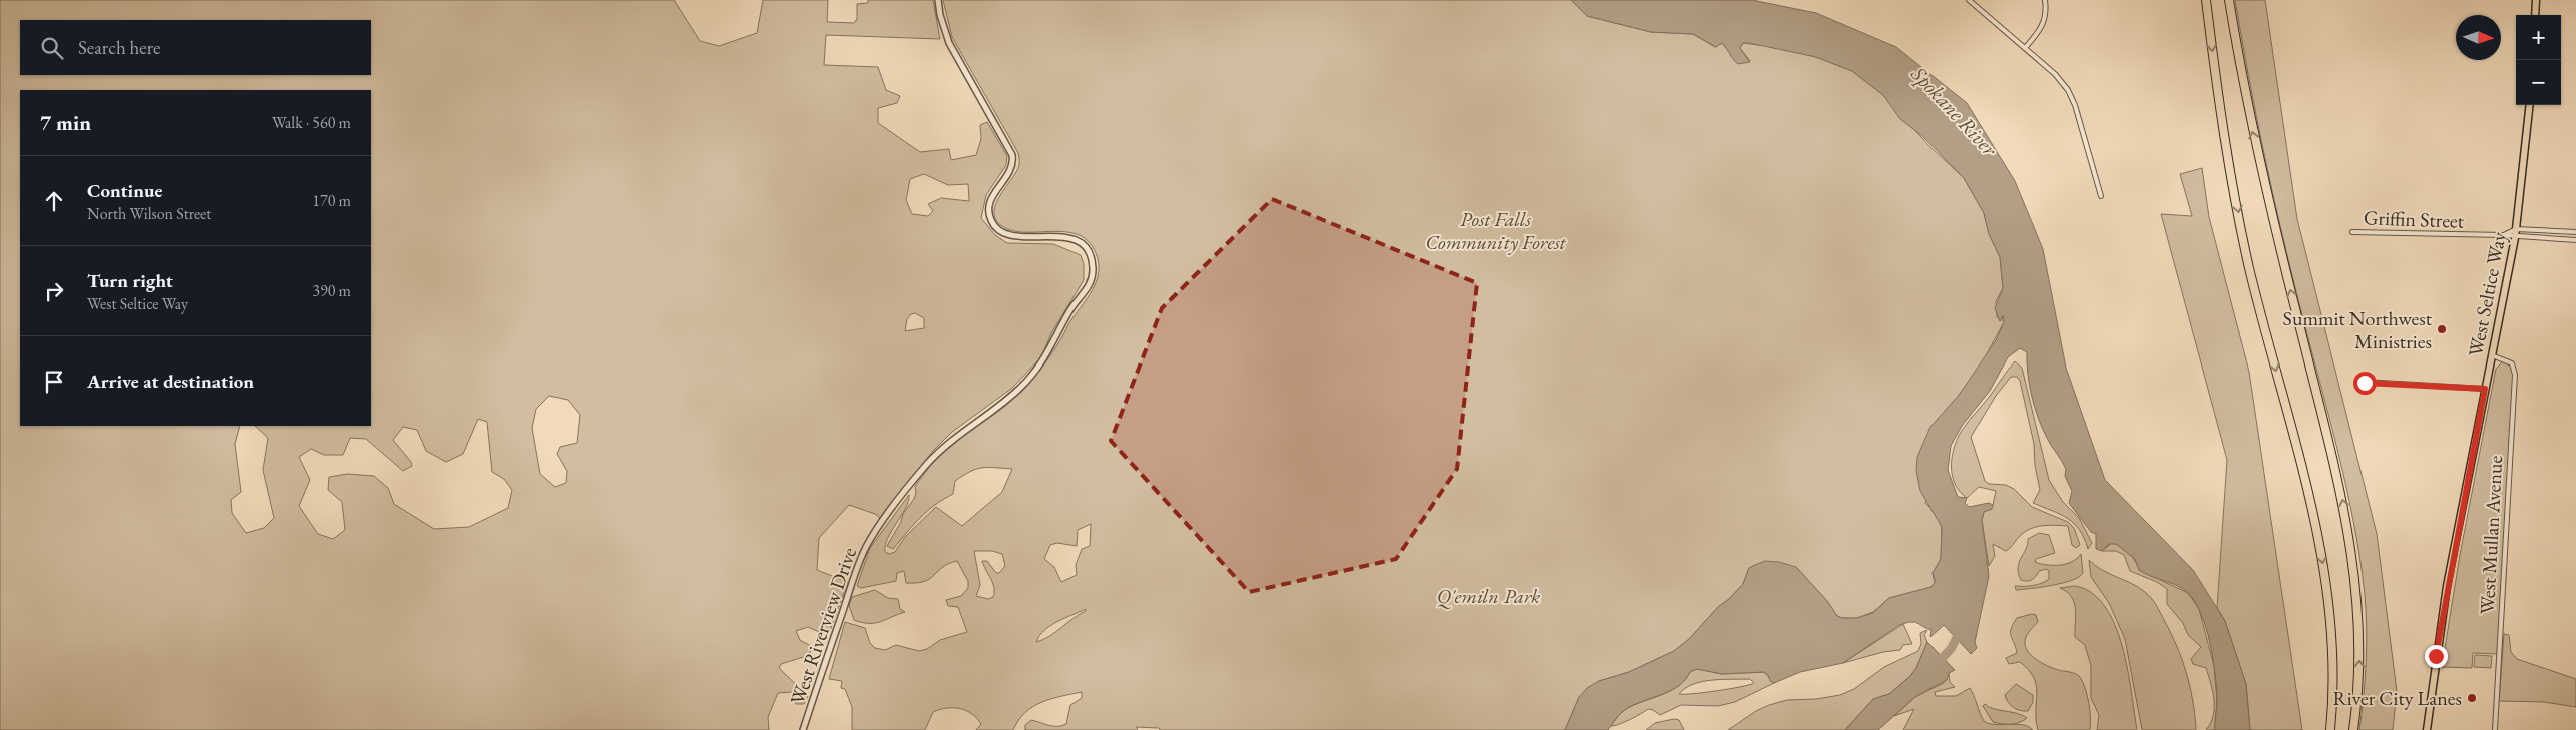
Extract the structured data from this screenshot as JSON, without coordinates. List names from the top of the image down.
{
  "streets": {
    "main road": ["West Seltice Way"],
    "street": ["Griffin Street", "West Mullan Avenue", "West Riverview Drive"]
  },
  "crossings": [
    ["Griffin Street", "West Seltice Way"],
    ["West Seltice Way", "West Mullan Avenue"]
  ],
  "water": ["Spokane River"],
  "parks": ["Post Falls Community Forest", "Q'emiln Park"],
  "places": ["Summit Northwest Ministries", "River City Lanes"],
  "north": "right",
  "page": {
    "map_buttons": ["+", "−"],
    "search": "Search here",
    "heading": ["7 min", "Walk · 560 m"],
    "list": [
      ["Continue", "North Wilson Street", "170 m"],
      ["Turn right", "West Seltice Way", "390 m"],
      "Arrive at destination"
    ]
  }
}
